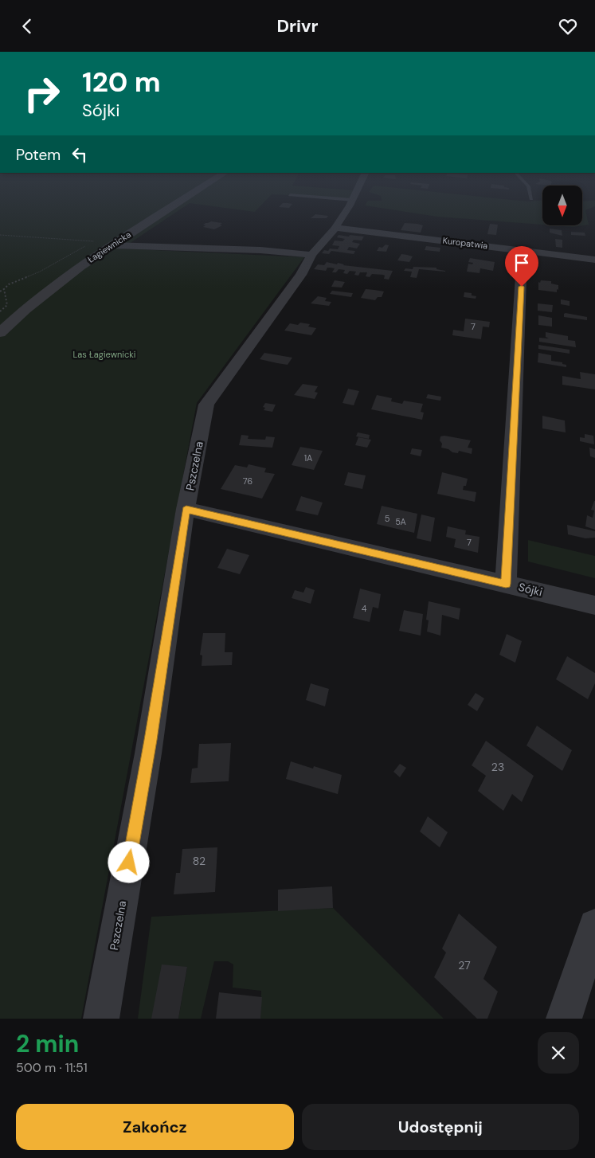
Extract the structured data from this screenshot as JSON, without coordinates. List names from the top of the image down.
{
  "streets": {
    "street": [
      "Kuropatwia",
      "Łagiewnicka",
      "Pszczelna",
      "Sójki"
    ]
  },
  "crossings": [
    ["Kuropatwia", "Pszczelna"],
    ["Pszczelna", "Sójki"]
  ],
  "parks": ["Las Łagiewnicki"],
  "house_numbers": [
    "7",
    "1A",
    "76",
    "5",
    "5A",
    "7",
    "4",
    "23",
    "82",
    "27"
  ],
  "north": "bottom",
  "page": {
    "header": "Drivr",
    "turn": ["120 m", "Sójki"],
    "then": "Potem",
    "heading": ["2 min", "500 m · 11:51"],
    "buttons": ["Zakończ", "Udostępnij"]
  }
}
